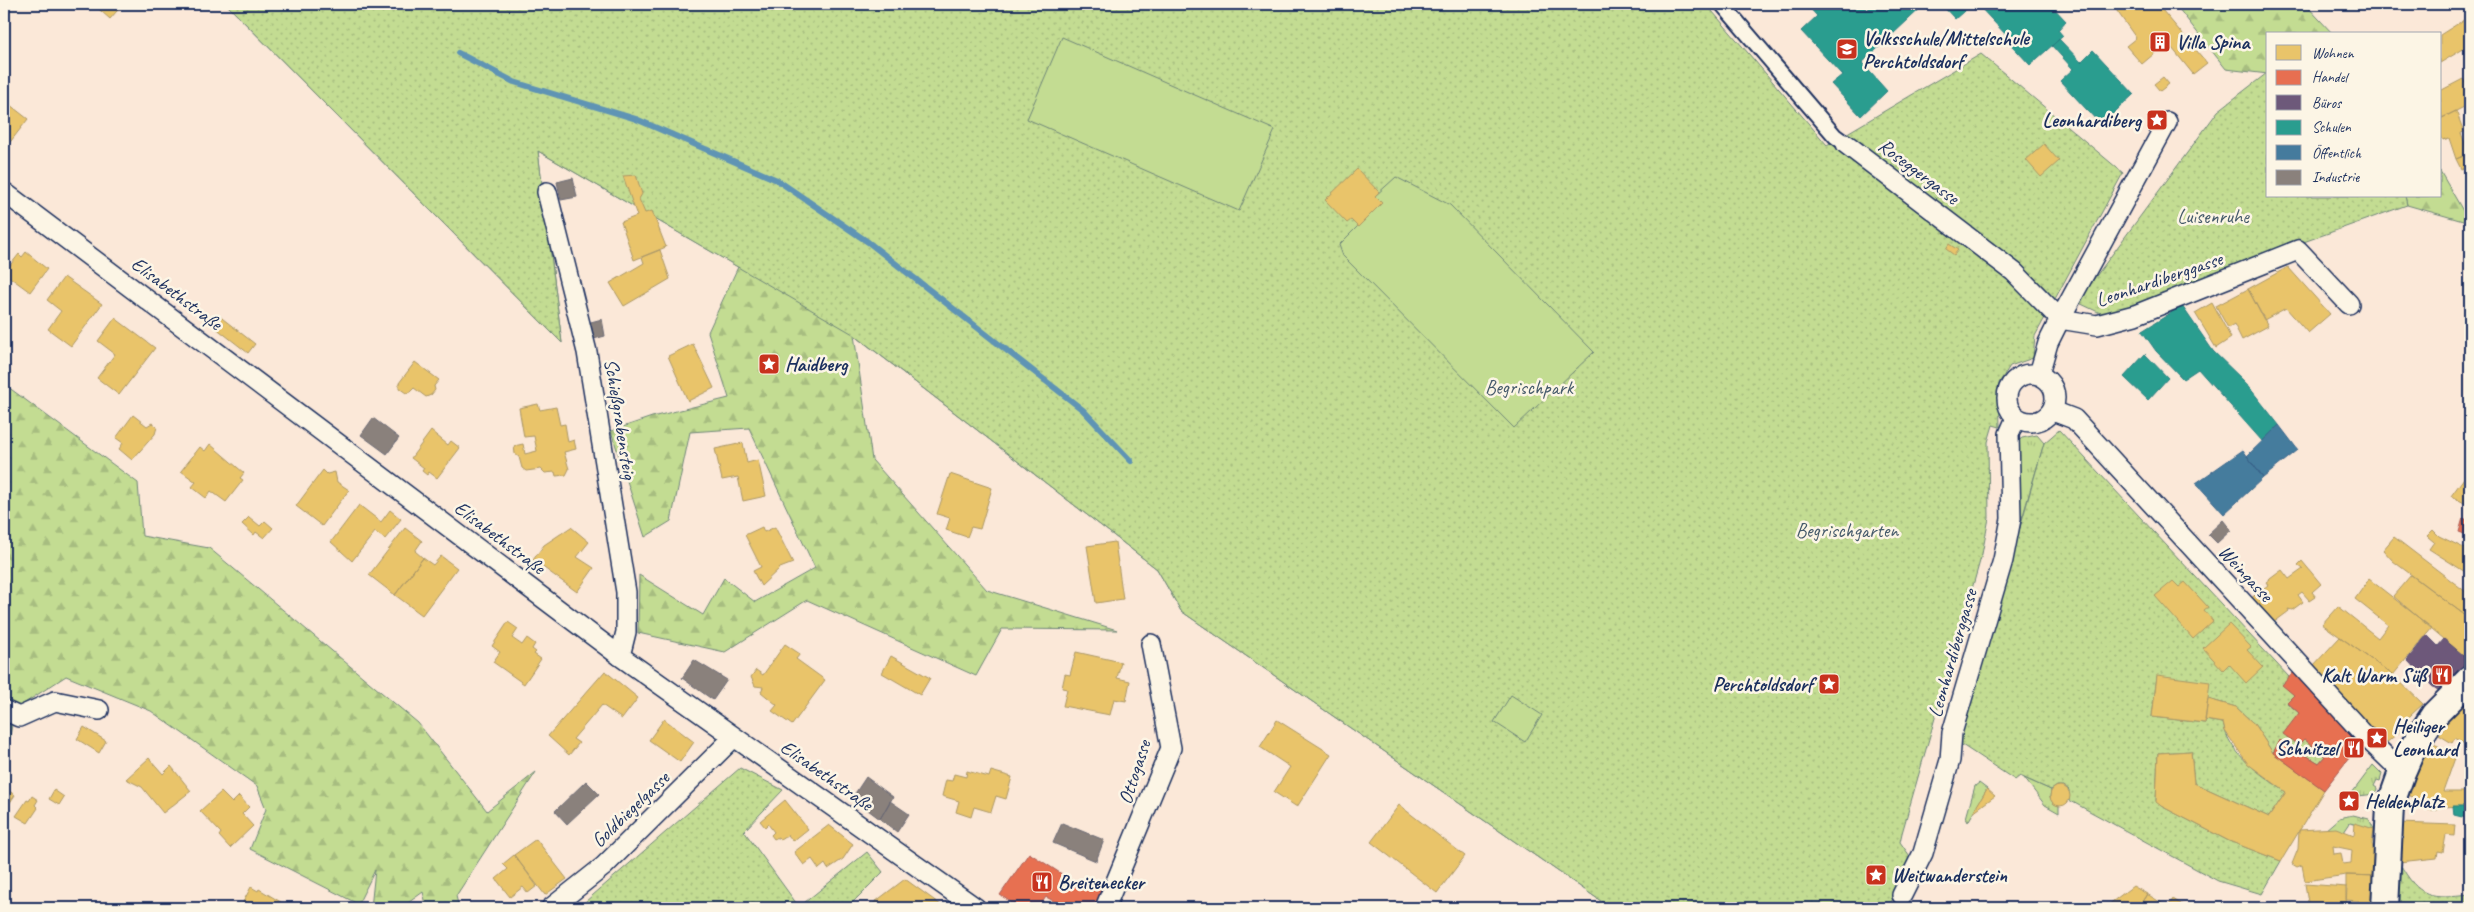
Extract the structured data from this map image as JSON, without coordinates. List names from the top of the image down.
{
  "streets": {
    "street": [
      "Roseggergasse",
      "Leonhardiberggasse",
      "Elisabethstraße",
      "Schießgrabensteig",
      "Weingasse",
      "Ottogasse",
      "Goldbiegelgasse"
    ]
  },
  "crossings": [
    ["Roseggergasse", "Leonhardiberggasse"],
    ["Leonhardiberggasse", "Weingasse"],
    ["Elisabethstraße", "Schießgrabensteig"],
    ["Elisabethstraße", "Goldbiegelgasse"]
  ],
  "parks": ["Luisenruhe", "Begrischpark", "Begrischgarten"],
  "places": {
    "building": ["Villa Spina"],
    "school or university": ["Volksschule/Mittelschule Perchtoldsdorf"],
    "place": [
      "Leonhardiberg",
      "Haidberg",
      "Perchtoldsdorf",
      "Heiliger Leonhard",
      "Heldenplatz",
      "Weitwanderstein"
    ],
    "restaurant": ["Kalt Warm Süß", "Schnitzel", "Breitenecker"]
  },
  "legend": [
    "Wohnen",
    "Handel",
    "Büros",
    "Schulen",
    "Öffentlich",
    "Industrie"
  ]
}
